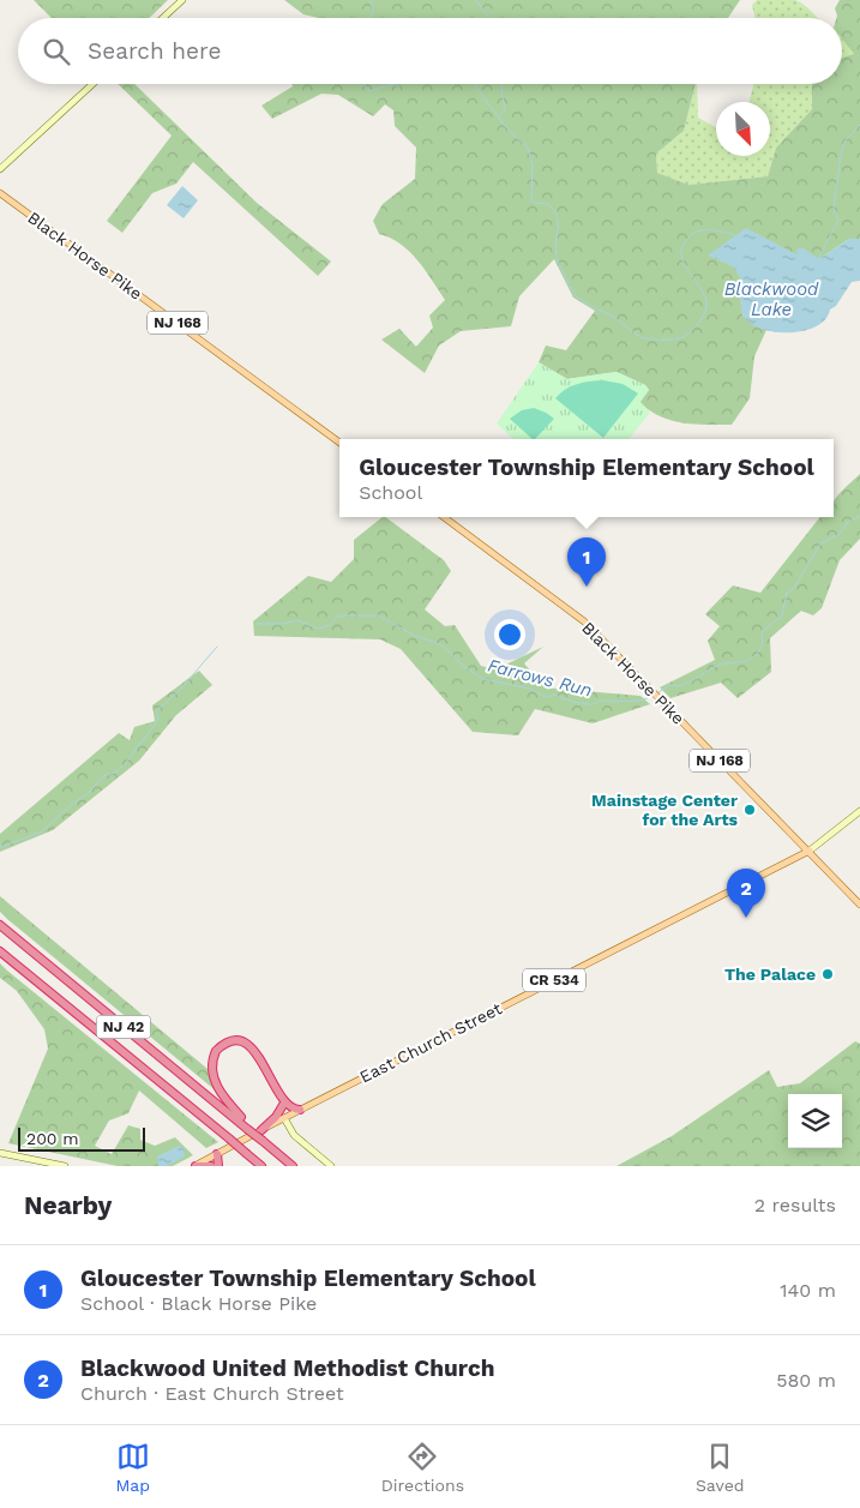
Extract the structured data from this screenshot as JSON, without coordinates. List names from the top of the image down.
{
  "streets": {
    "highway": ["NJ 42"],
    "main road": [
      "Black Horse Pike",
      "NJ 168",
      "CR 534",
      "East Church Street"
    ]
  },
  "crossings": [
    ["Black Horse Pike", "CR 534"],
    ["Black Horse Pike", "East Church Street"],
    ["CR 534", "East Church Street"],
    ["NJ 42", "East Church Street"]
  ],
  "water": ["Blackwood Lake", "Farrows Run"],
  "places": ["Mainstage Center for the Arts", "The Palace"],
  "scale_bar": "200 m",
  "north": "bottom right",
  "page": {
    "search": "Search here",
    "popup": ["Gloucester Township Elementary School", "School"],
    "pins": ["1", "2"],
    "scale": "200 m",
    "heading": ["Nearby", "2 results"],
    "list": [
      {
        "mark": "1",
        "name": "Gloucester Township Elementary School",
        "note": "School · Black Horse Pike",
        "value": "140 m"
      },
      {
        "mark": "2",
        "name": "Blackwood United Methodist Church",
        "note": "Church · East Church Street",
        "value": "580 m"
      }
    ],
    "nav": ["Map", "Directions", "Saved"]
  }
}
